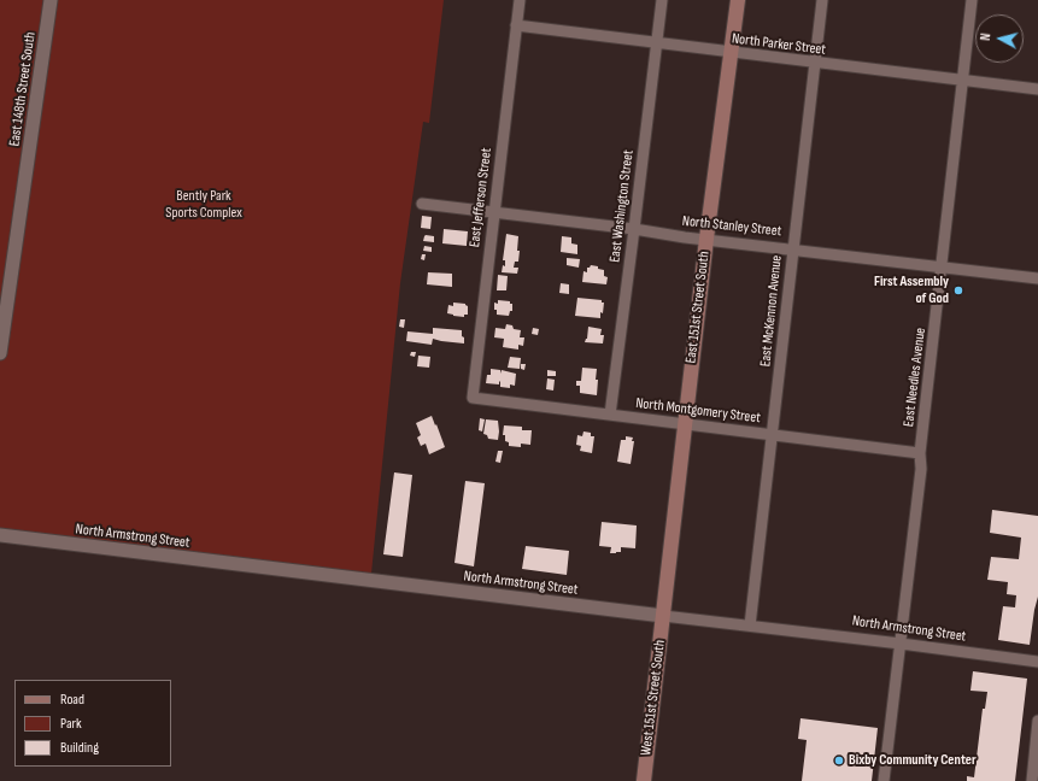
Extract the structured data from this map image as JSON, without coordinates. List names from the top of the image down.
{
  "streets": {
    "main road": ["East 151st Street South", "West 151st Street South"],
    "street": [
      "North Parker Street",
      "East 148th Street South",
      "East Jefferson Street",
      "East Washington Street",
      "North Stanley Street",
      "East McKennon Avenue",
      "East Needles Avenue",
      "North Montgomery Street",
      "North Armstrong Street"
    ]
  },
  "crossings": [
    ["North Parker Street", "East Jefferson Street"],
    ["North Parker Street", "East Washington Street"],
    ["North Parker Street", "East 151st Street South"],
    ["North Parker Street", "East McKennon Avenue"],
    ["North Parker Street", "East Needles Avenue"],
    ["East Jefferson Street", "North Stanley Street"],
    ["East Jefferson Street", "North Montgomery Street"],
    ["East Washington Street", "North Stanley Street"],
    ["East Washington Street", "North Montgomery Street"],
    ["North Stanley Street", "East 151st Street South"],
    ["North Stanley Street", "East McKennon Avenue"],
    ["North Stanley Street", "East Needles Avenue"],
    ["East 151st Street South", "North Montgomery Street"],
    ["East 151st Street South", "North Armstrong Street"],
    ["East 151st Street South", "West 151st Street South"],
    ["East McKennon Avenue", "North Montgomery Street"],
    ["East McKennon Avenue", "North Armstrong Street"],
    ["East Needles Avenue", "North Montgomery Street"],
    ["East Needles Avenue", "North Armstrong Street"],
    ["North Armstrong Street", "West 151st Street South"]
  ],
  "parks": ["Bently Park Sports Complex"],
  "places": ["First Assembly of God", "Bixby Community Center"],
  "legend": ["Road", "Park", "Building"],
  "north": "left"
}
